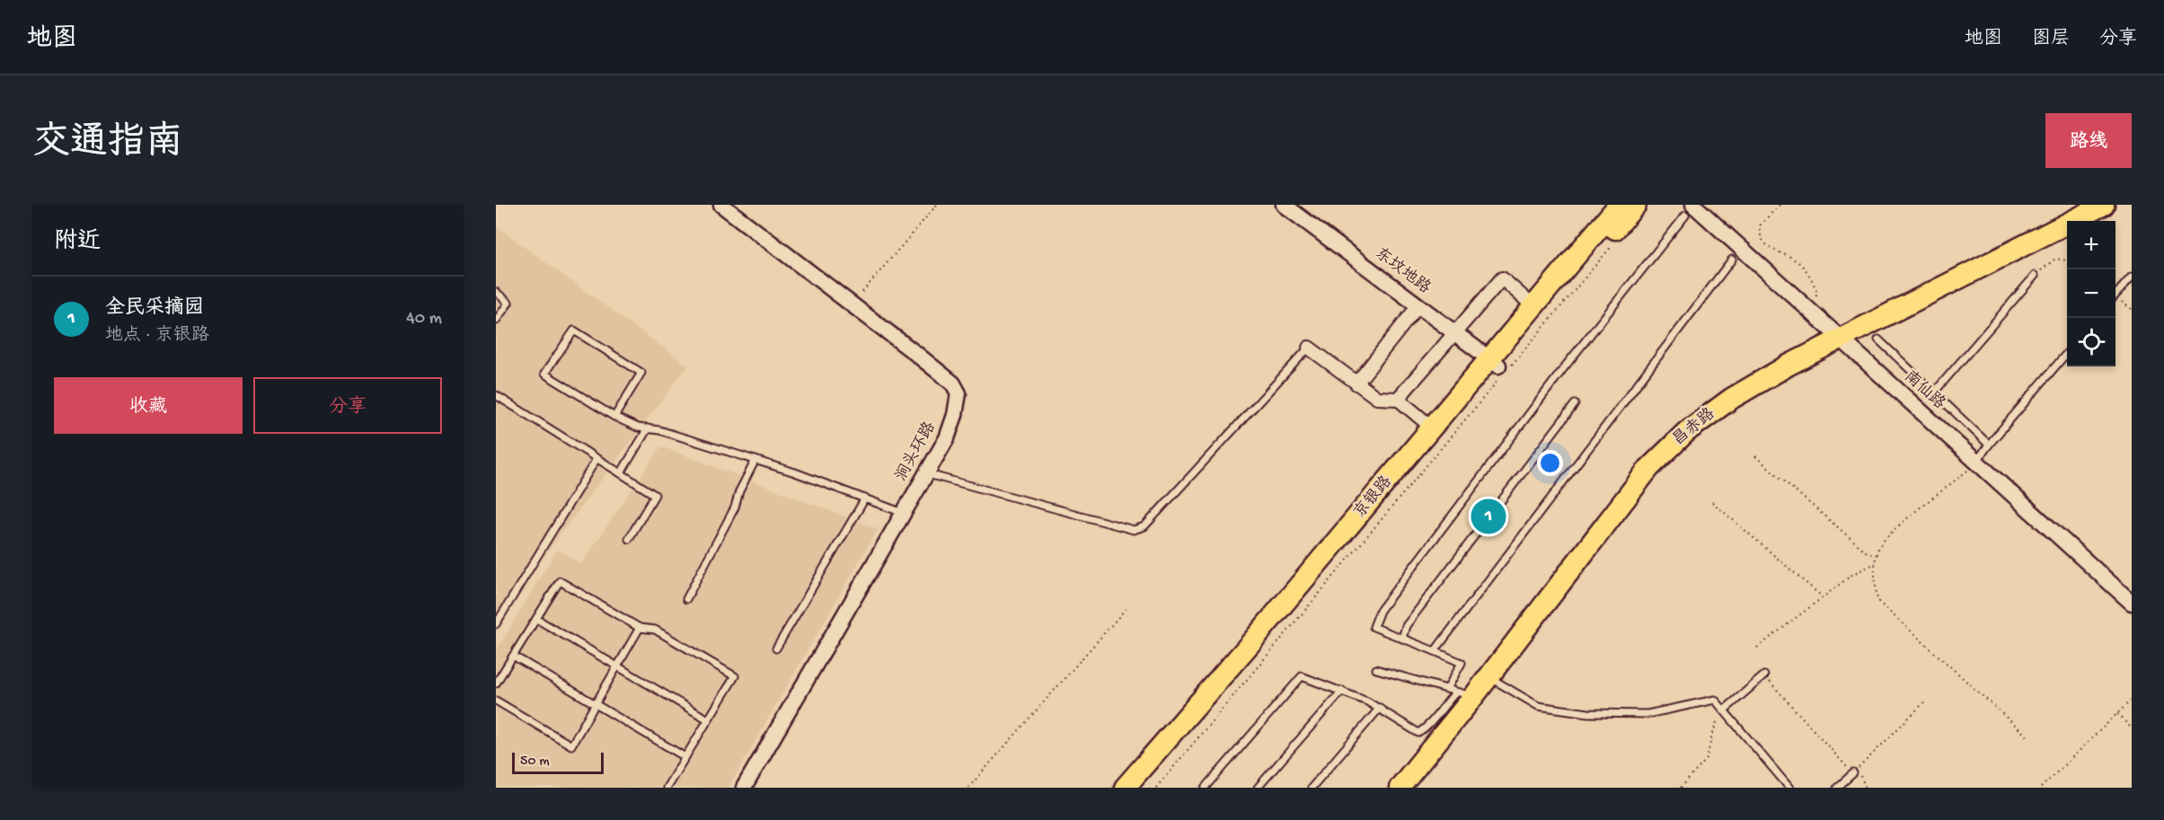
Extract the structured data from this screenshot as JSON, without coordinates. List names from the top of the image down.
{
  "streets": {
    "main road": ["昌赤路", "京银路"],
    "street": ["东坟地路", "南仙路", "涧头环路"]
  },
  "crossings": [
    ["东坟地路", "京银路"],
    ["南仙路", "昌赤路"]
  ],
  "scale_bar": "50 m",
  "page": {
    "header": "地图",
    "nav": ["地图", "图层", "分享"],
    "title": "交通指南",
    "buttons": [
      "路线",
      ["收藏", "分享"]
    ],
    "heading": "附近",
    "map_buttons": ["+", "−"],
    "list": [
      {
        "mark": "1",
        "name": "全民采摘园",
        "note": "地点 · 京银路",
        "value": "40 m"
      }
    ],
    "pins": "1",
    "scale": "50 m"
  }
}
